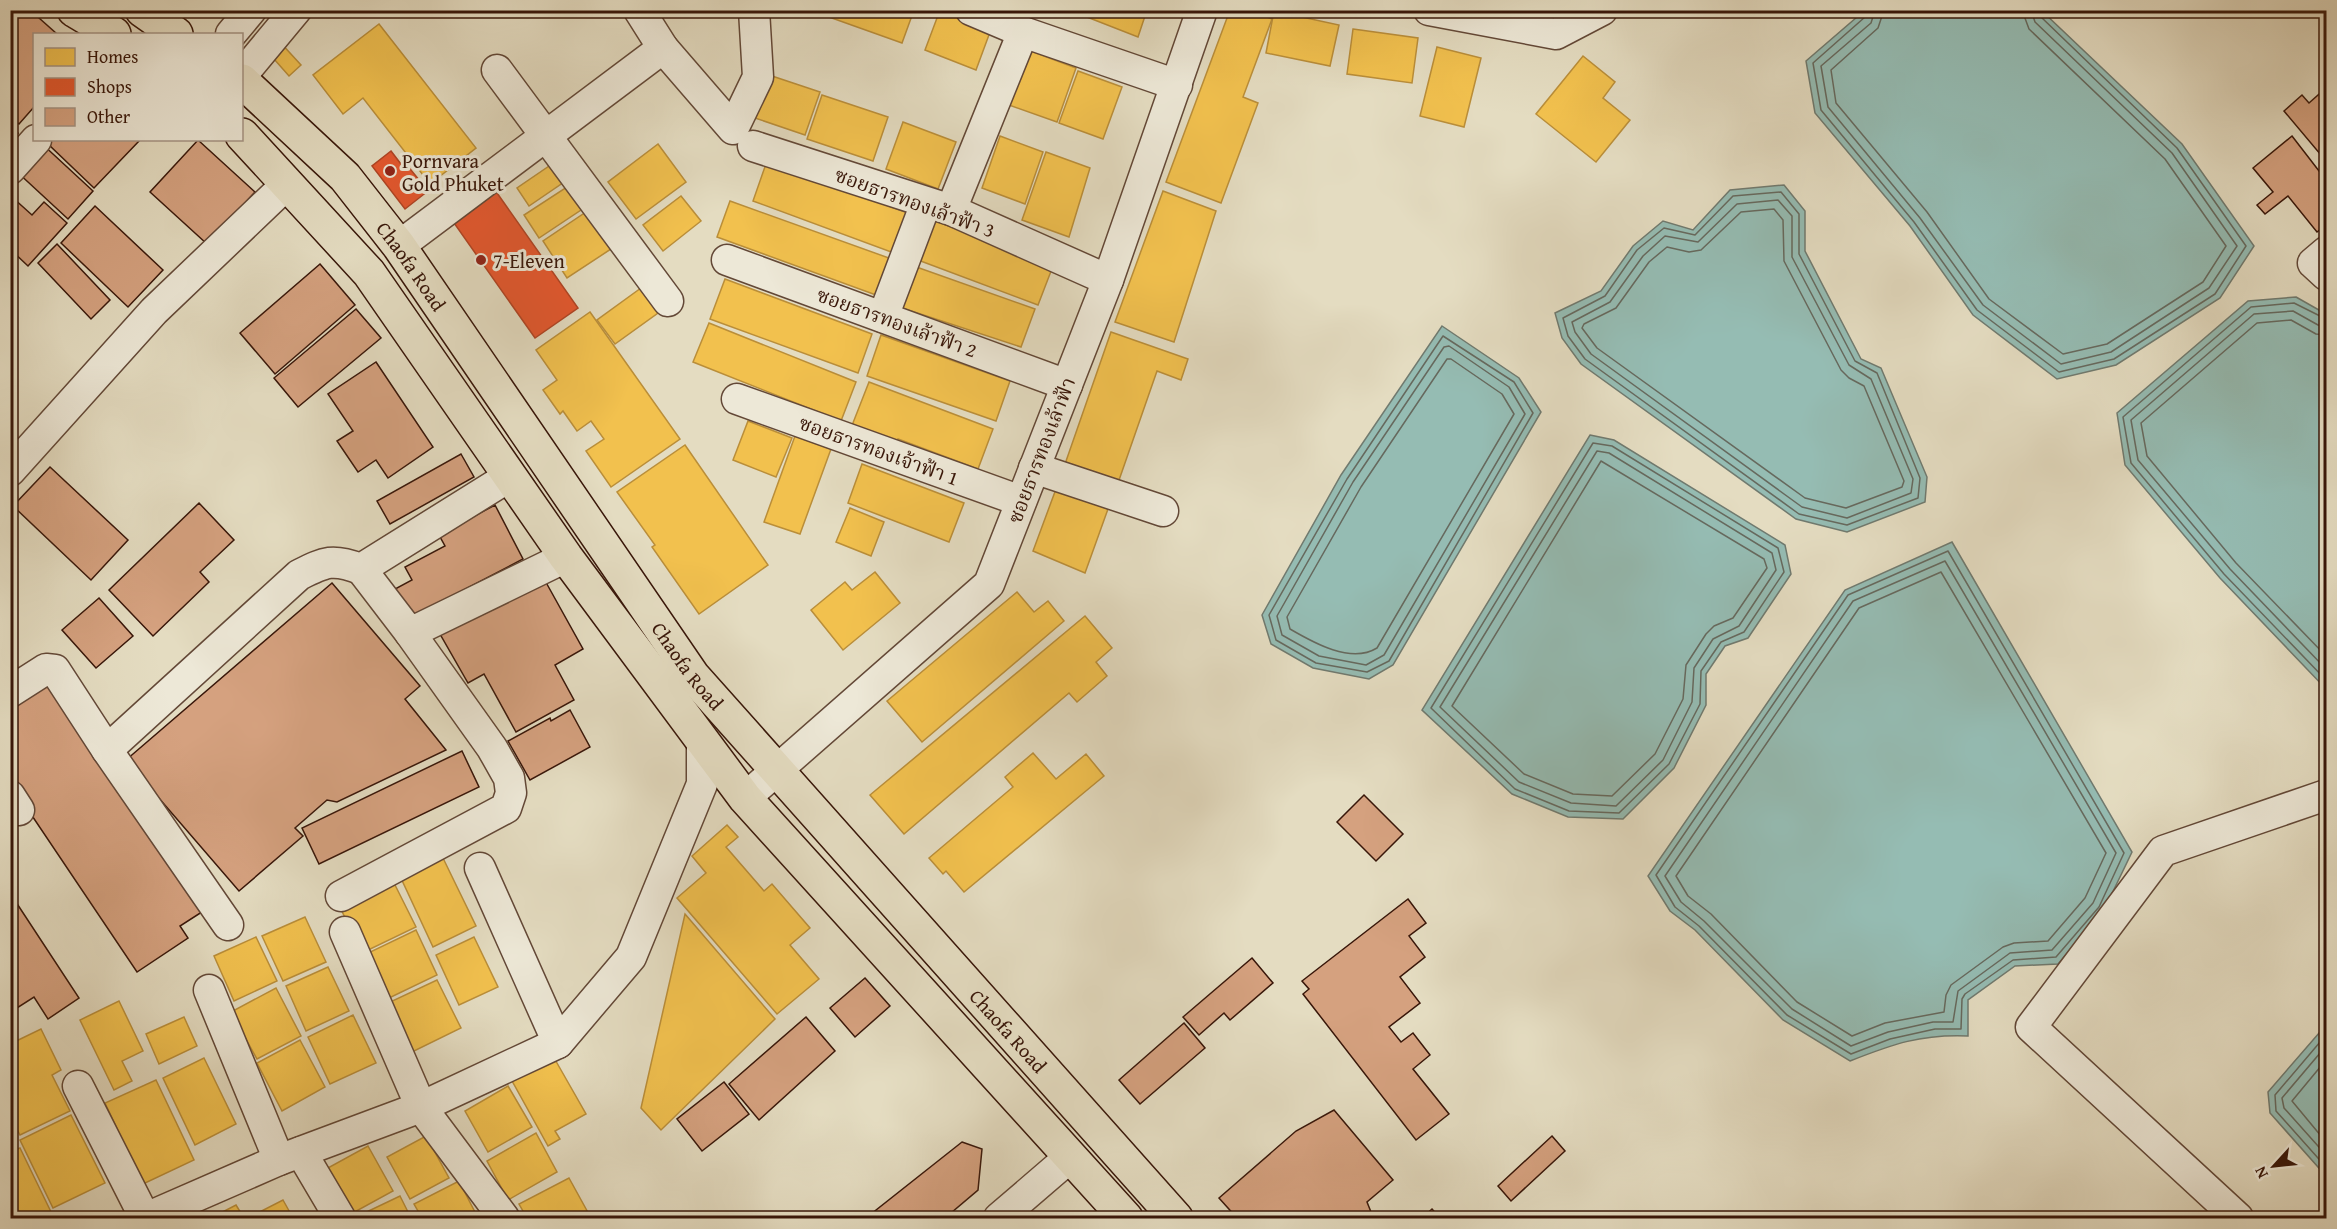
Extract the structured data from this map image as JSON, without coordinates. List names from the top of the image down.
{
  "streets": {
    "main road": ["Chaofa Road"],
    "street": [
      "ซอยธารทองเล้าฟ้า 3",
      "ซอยธารทองเล้าฟ้า 2",
      "ซอยธารทองเจ้าฟ้า 1",
      "ซอยธารทองเล้าฟ้า"
    ]
  },
  "crossings": [
    ["ซอยธารทองเล้าฟ้า 3", "ซอยธารทองเล้าฟ้า"],
    ["Chaofa Road", "ซอยธารทองเล้าฟ้า"],
    ["ซอยธารทองเล้าฟ้า 2", "ซอยธารทองเล้าฟ้า"],
    ["ซอยธารทองเจ้าฟ้า 1", "ซอยธารทองเล้าฟ้า"]
  ],
  "places": ["Pornvara Gold Phuket", "7-Eleven"],
  "legend": ["Homes", "Shops", "Other"],
  "north": "bottom left"
}
